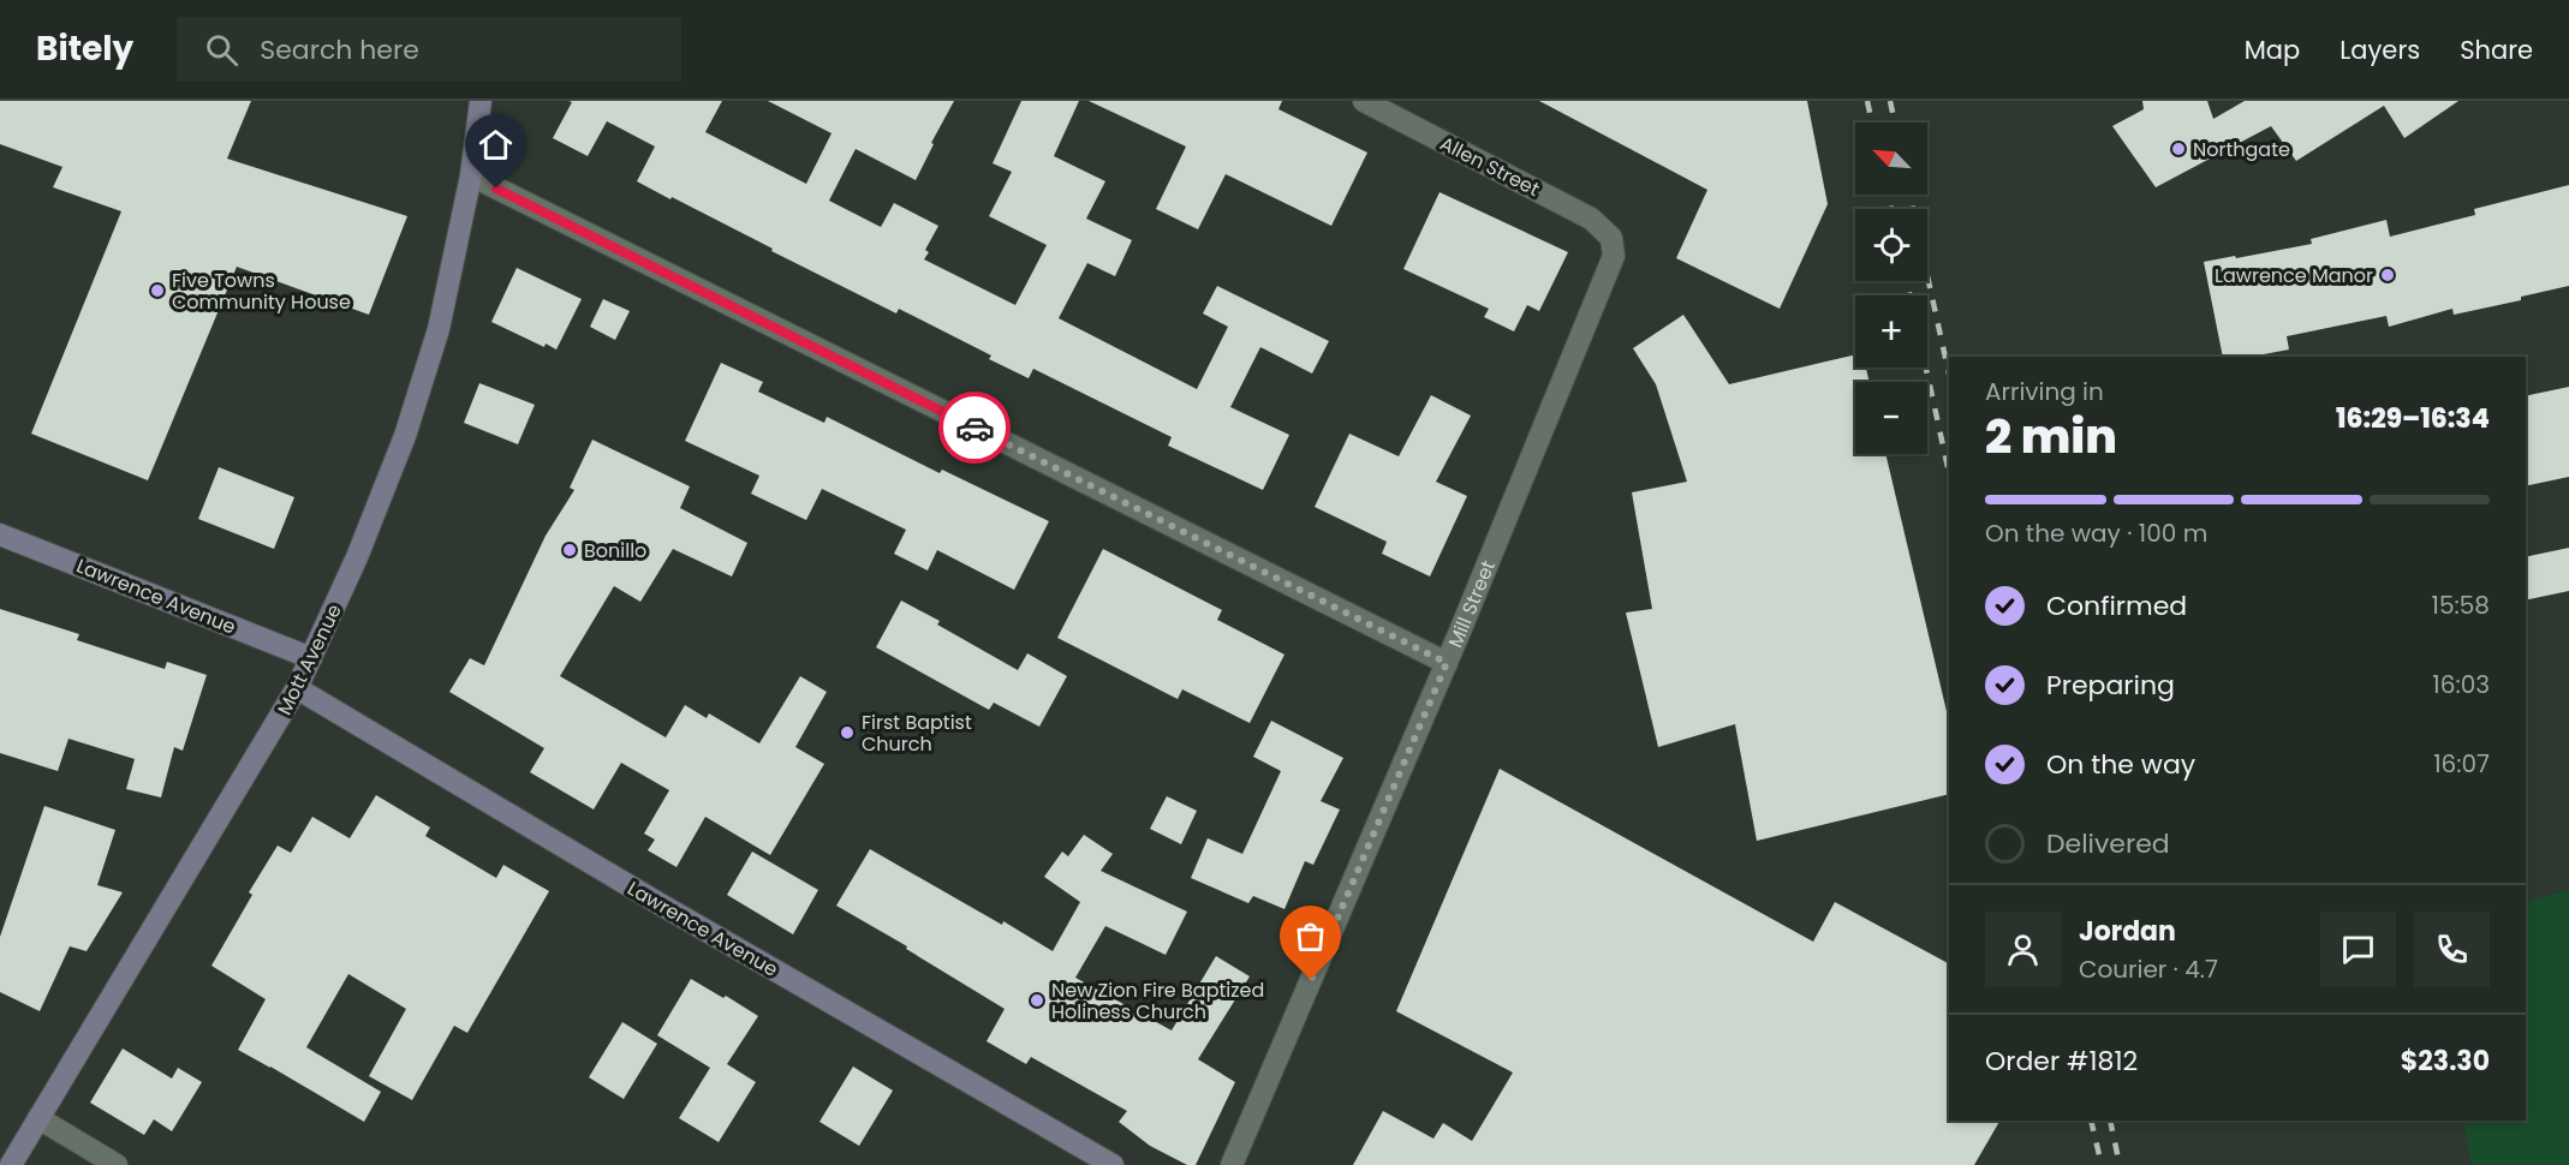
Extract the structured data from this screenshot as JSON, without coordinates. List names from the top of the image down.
{
  "streets": {
    "street": [
      "Allen Street",
      "Lawrence Avenue",
      "Mill Street",
      "Mott Avenue"
    ]
  },
  "crossings": [
    ["Allen Street", "Mill Street"],
    ["Lawrence Avenue", "Mott Avenue"]
  ],
  "places": [
    "Northgate",
    "Lawrence Manor",
    "Five Towns Community House",
    "Bonillo",
    "First Baptist Church",
    "New Zion Fire Baptized Holiness Church"
  ],
  "north": "top left",
  "page": {
    "header": "Bitely",
    "search": "Search here",
    "nav": ["Map", "Layers", "Share"],
    "map_buttons": ["+", "−"],
    "heading": ["2 min", "Arriving in", "16:29–16:34"],
    "panel": [
      "Jordan",
      "Courier · 4.7",
      "Order #1812",
      "$23.30"
    ],
    "bar": "On the way · 100 m",
    "list": [
      ["Confirmed", "15:58"],
      ["Preparing", "16:03"],
      ["On the way", "16:07"],
      "Delivered"
    ]
  }
}
